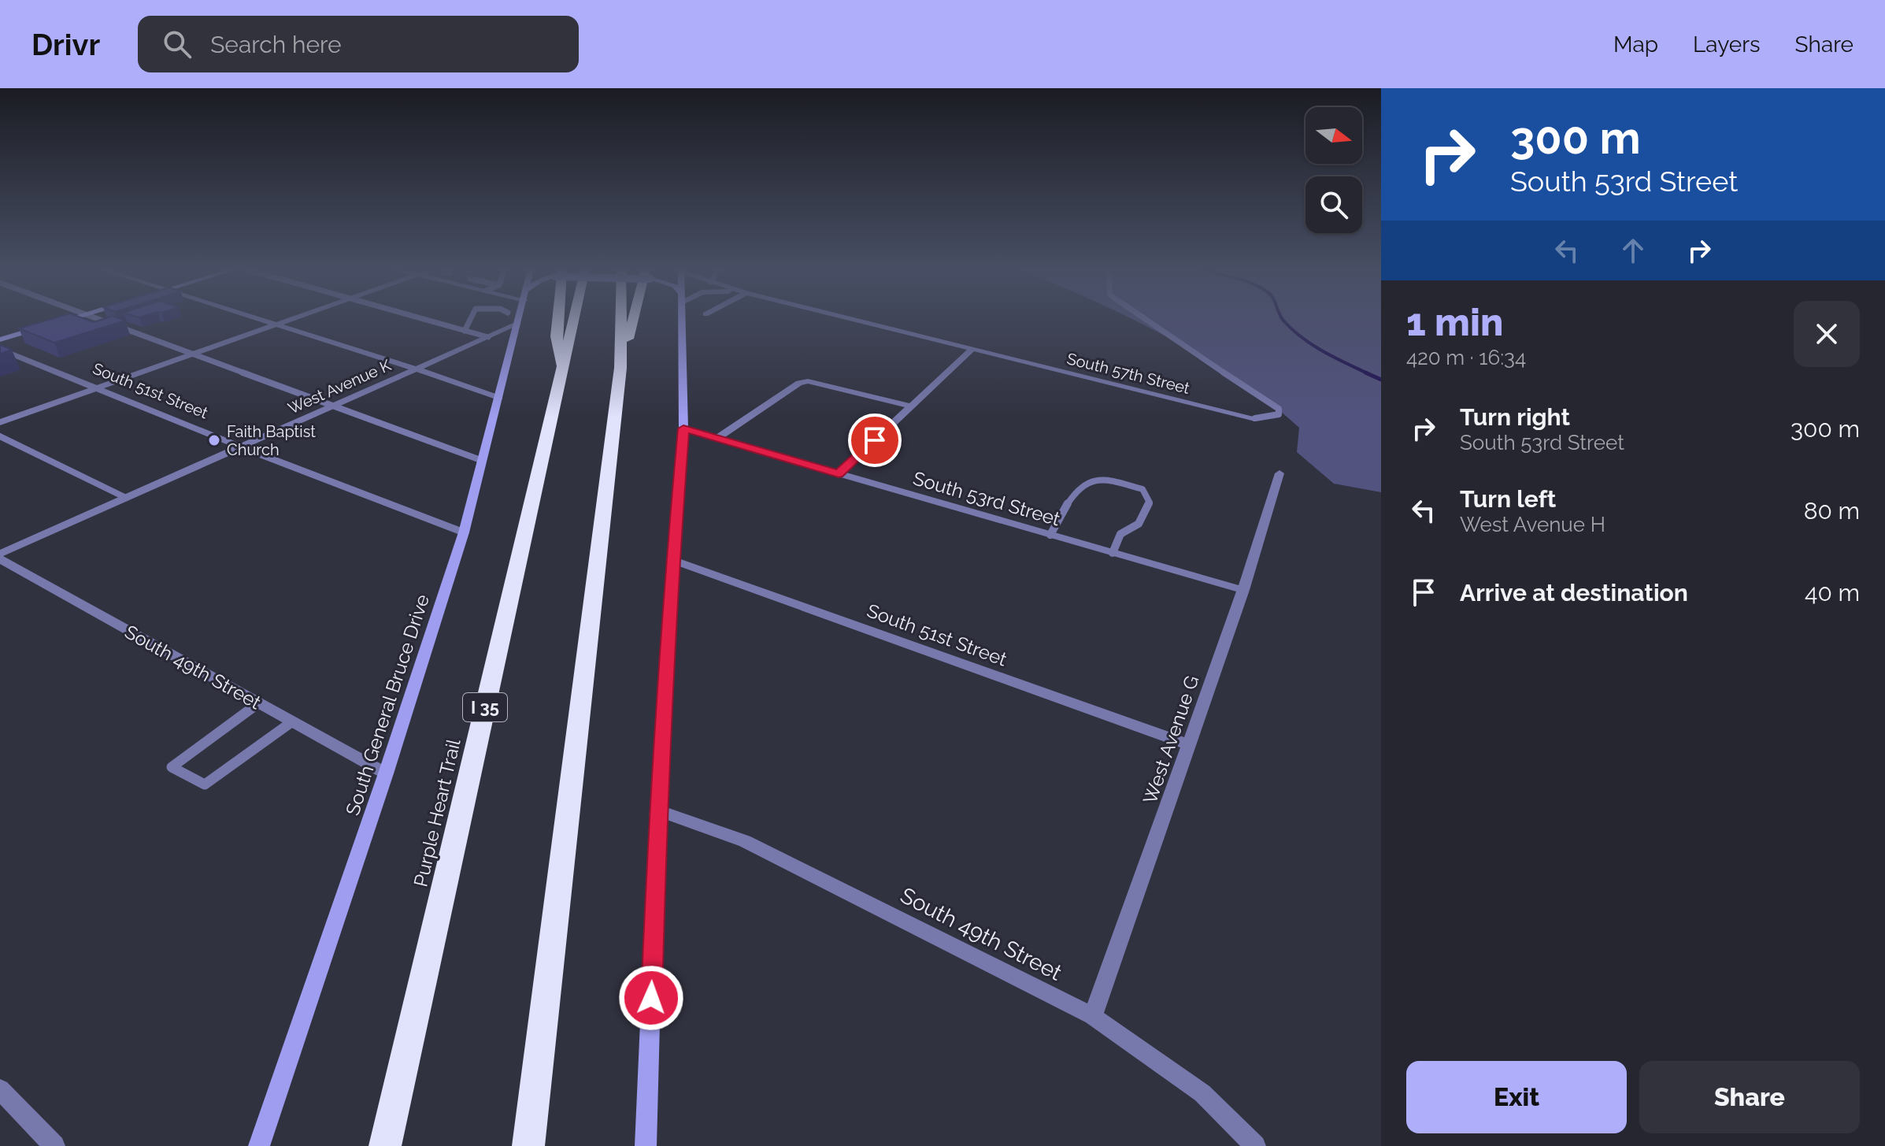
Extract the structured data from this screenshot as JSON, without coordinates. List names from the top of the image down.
{
  "streets": {
    "highway": ["I 35", "Purple Heart Trail"],
    "main road": ["South General Bruce Drive"],
    "street": [
      "South 57th Street",
      "West Avenue K",
      "South 51st Street",
      "South 53rd Street",
      "South 49th Street",
      "West Avenue G"
    ]
  },
  "crossings": [
    ["West Avenue K", "South 51st Street"],
    ["South 51st Street", "South General Bruce Drive"],
    ["South 51st Street", "West Avenue G"],
    ["South 53rd Street", "West Avenue G"],
    ["South 49th Street", "South General Bruce Drive"],
    ["South 49th Street", "West Avenue G"]
  ],
  "places": ["Faith Baptist Church"],
  "north": "right",
  "page": {
    "header": "Drivr",
    "search": "Search here",
    "nav": ["Map", "Layers", "Share"],
    "turn": ["300 m", "South 53rd Street"],
    "heading": ["1 min", "420 m · 16:34"],
    "list": [
      {
        "name": "Turn right",
        "note": "South 53rd Street",
        "value": "300 m"
      },
      {
        "name": "Turn left",
        "note": "West Avenue H",
        "value": "80 m"
      },
      {
        "name": "Arrive at destination",
        "value": "40 m"
      }
    ],
    "buttons": ["Exit", "Share"]
  }
}
